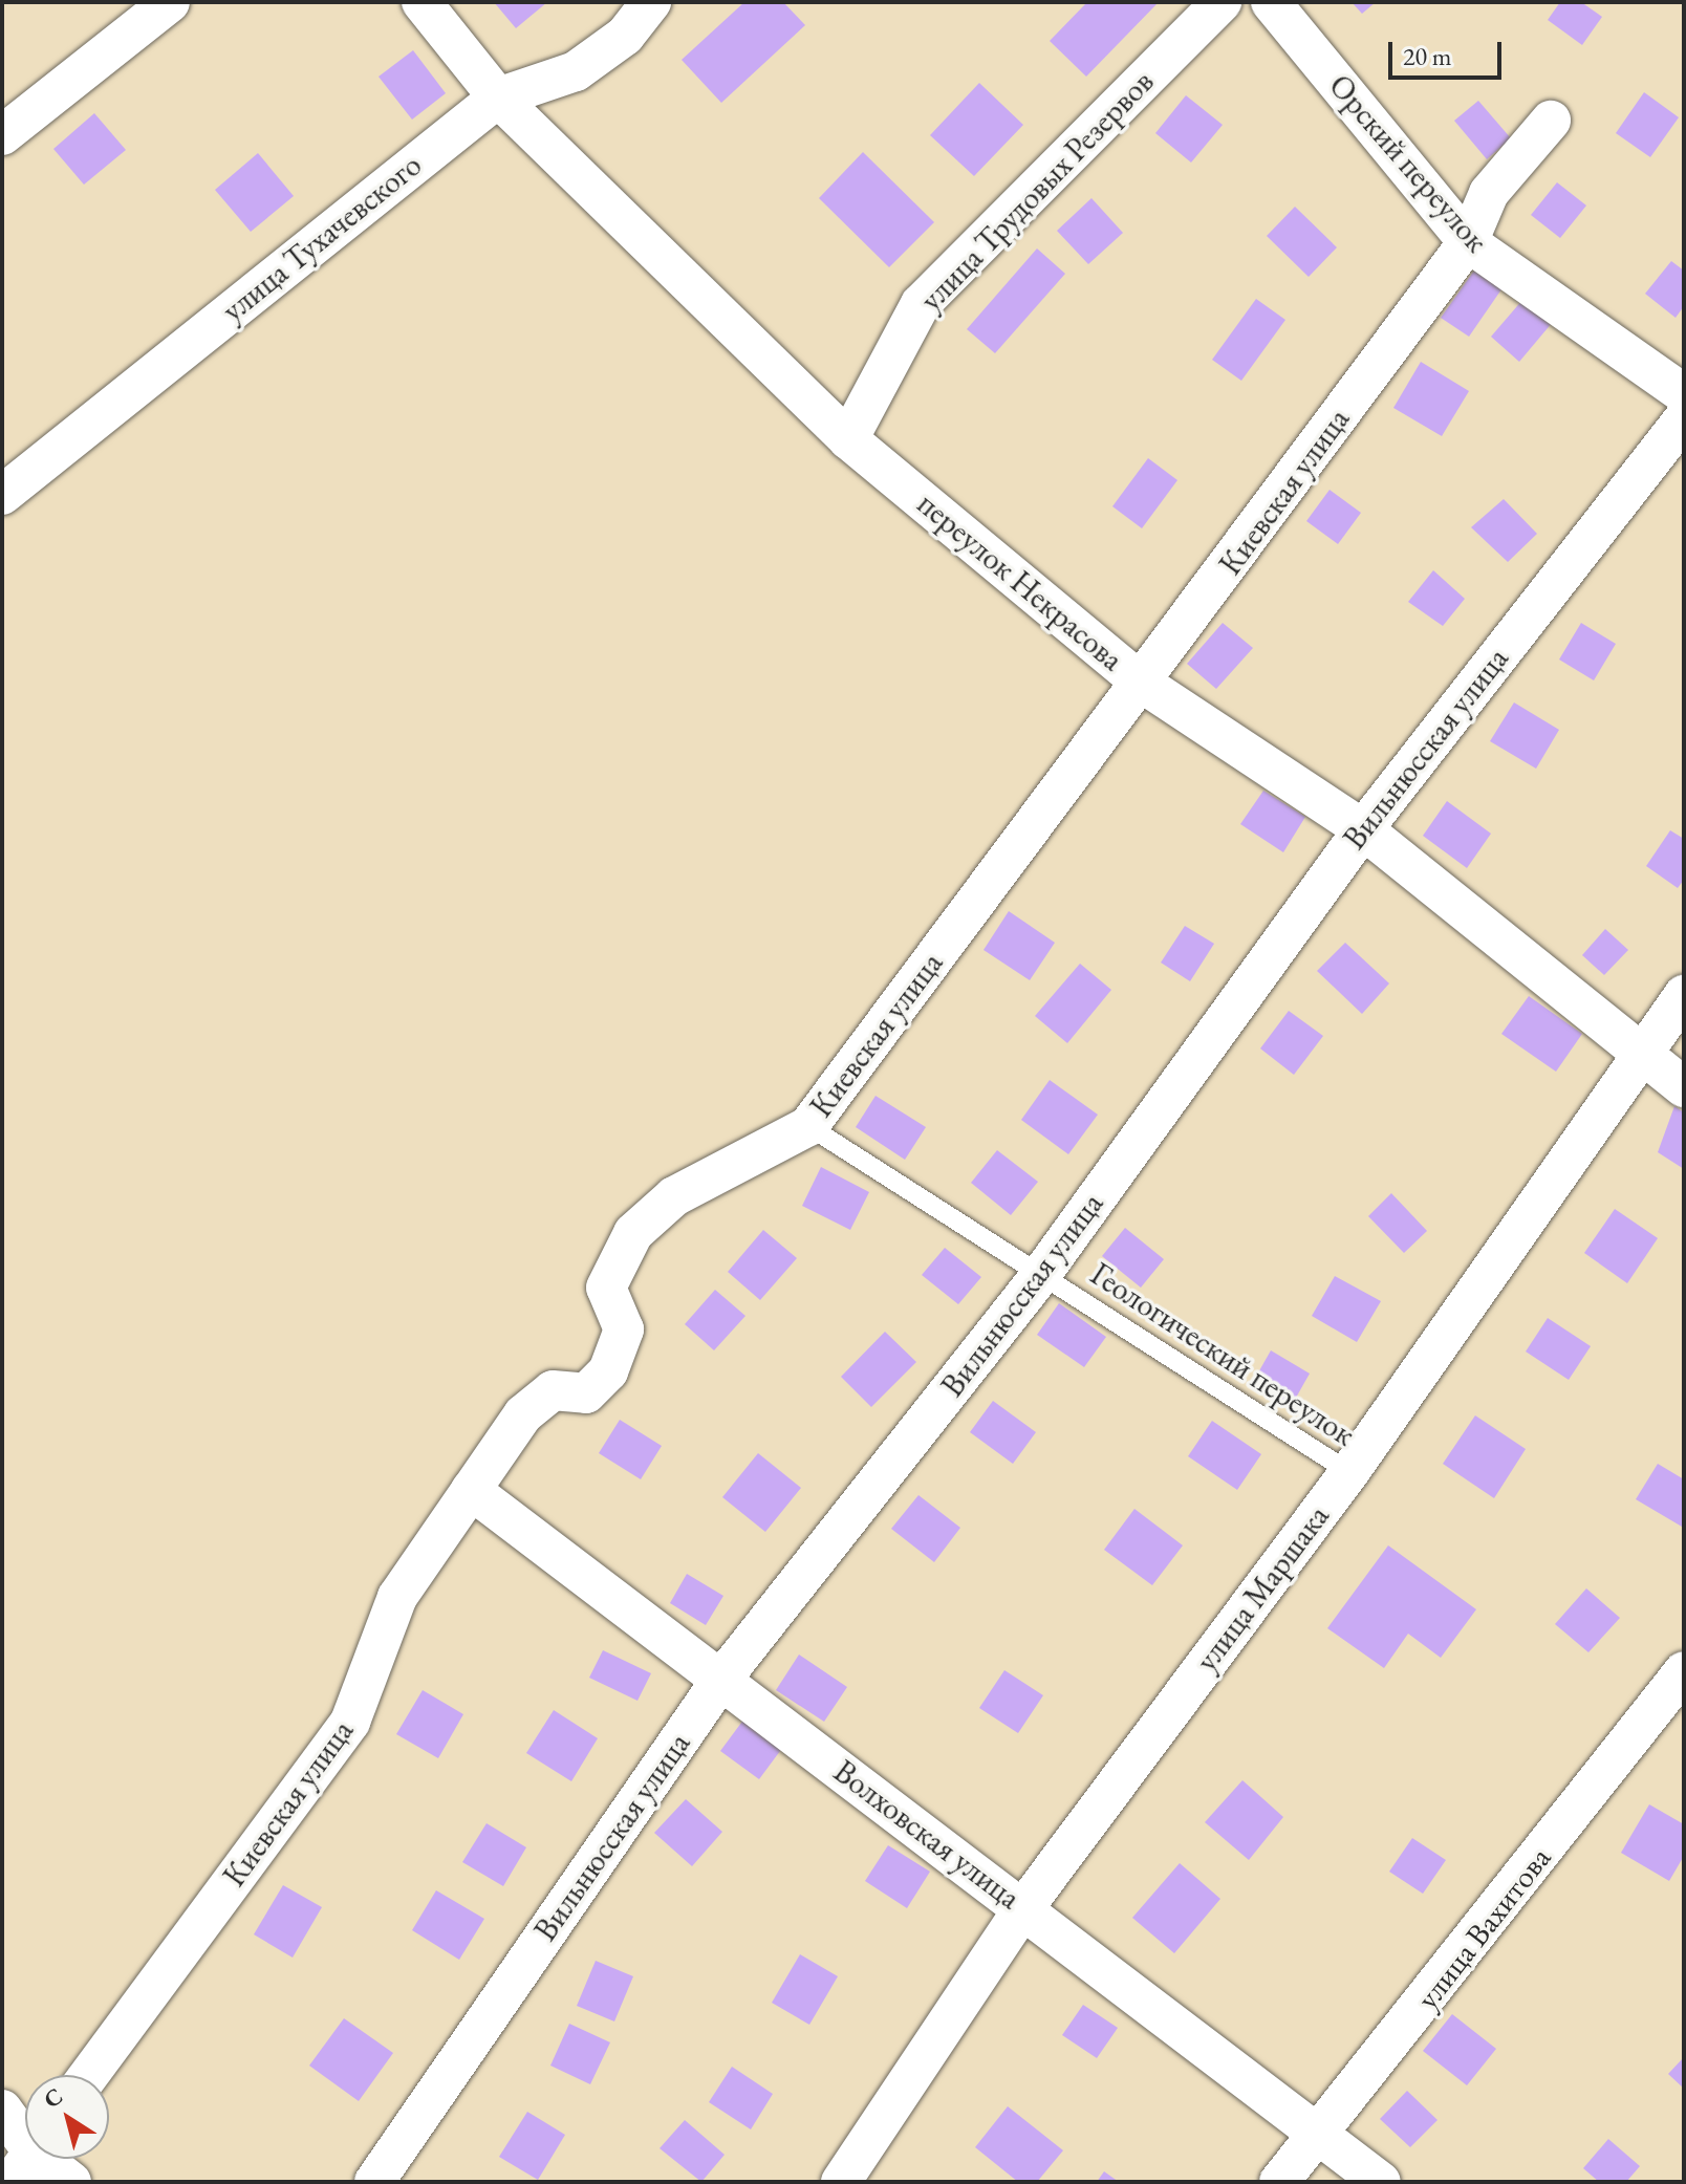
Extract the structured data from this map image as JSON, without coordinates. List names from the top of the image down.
{
  "streets": {
    "street": [
      "Орский переулок",
      "улица Трудовых Резервов",
      "улица Тухачевского",
      "Киевская улица",
      "переулок Некрасова",
      "Вильнюсская улица",
      "улица Маршака",
      "Волховская улица",
      "улица Вахитова"
    ],
    "lane": ["Геологический переулок"]
  },
  "crossings": [
    ["Орский переулок", "Киевская улица"],
    ["улица Трудовых Резервов", "переулок Некрасова"],
    ["улица Тухачевского", "переулок Некрасова"],
    ["Киевская улица", "переулок Некрасова"],
    ["Киевская улица", "Геологический переулок"],
    ["Киевская улица", "Волховская улица"],
    ["переулок Некрасова", "Вильнюсская улица"],
    ["переулок Некрасова", "улица Маршака"],
    ["Вильнюсская улица", "Геологический переулок"],
    ["Вильнюсская улица", "Волховская улица"],
    ["Геологический переулок", "улица Маршака"],
    ["улица Маршака", "Волховская улица"],
    ["Волховская улица", "улица Вахитова"]
  ],
  "scale_bar": "20 m",
  "north": "top left"
}
